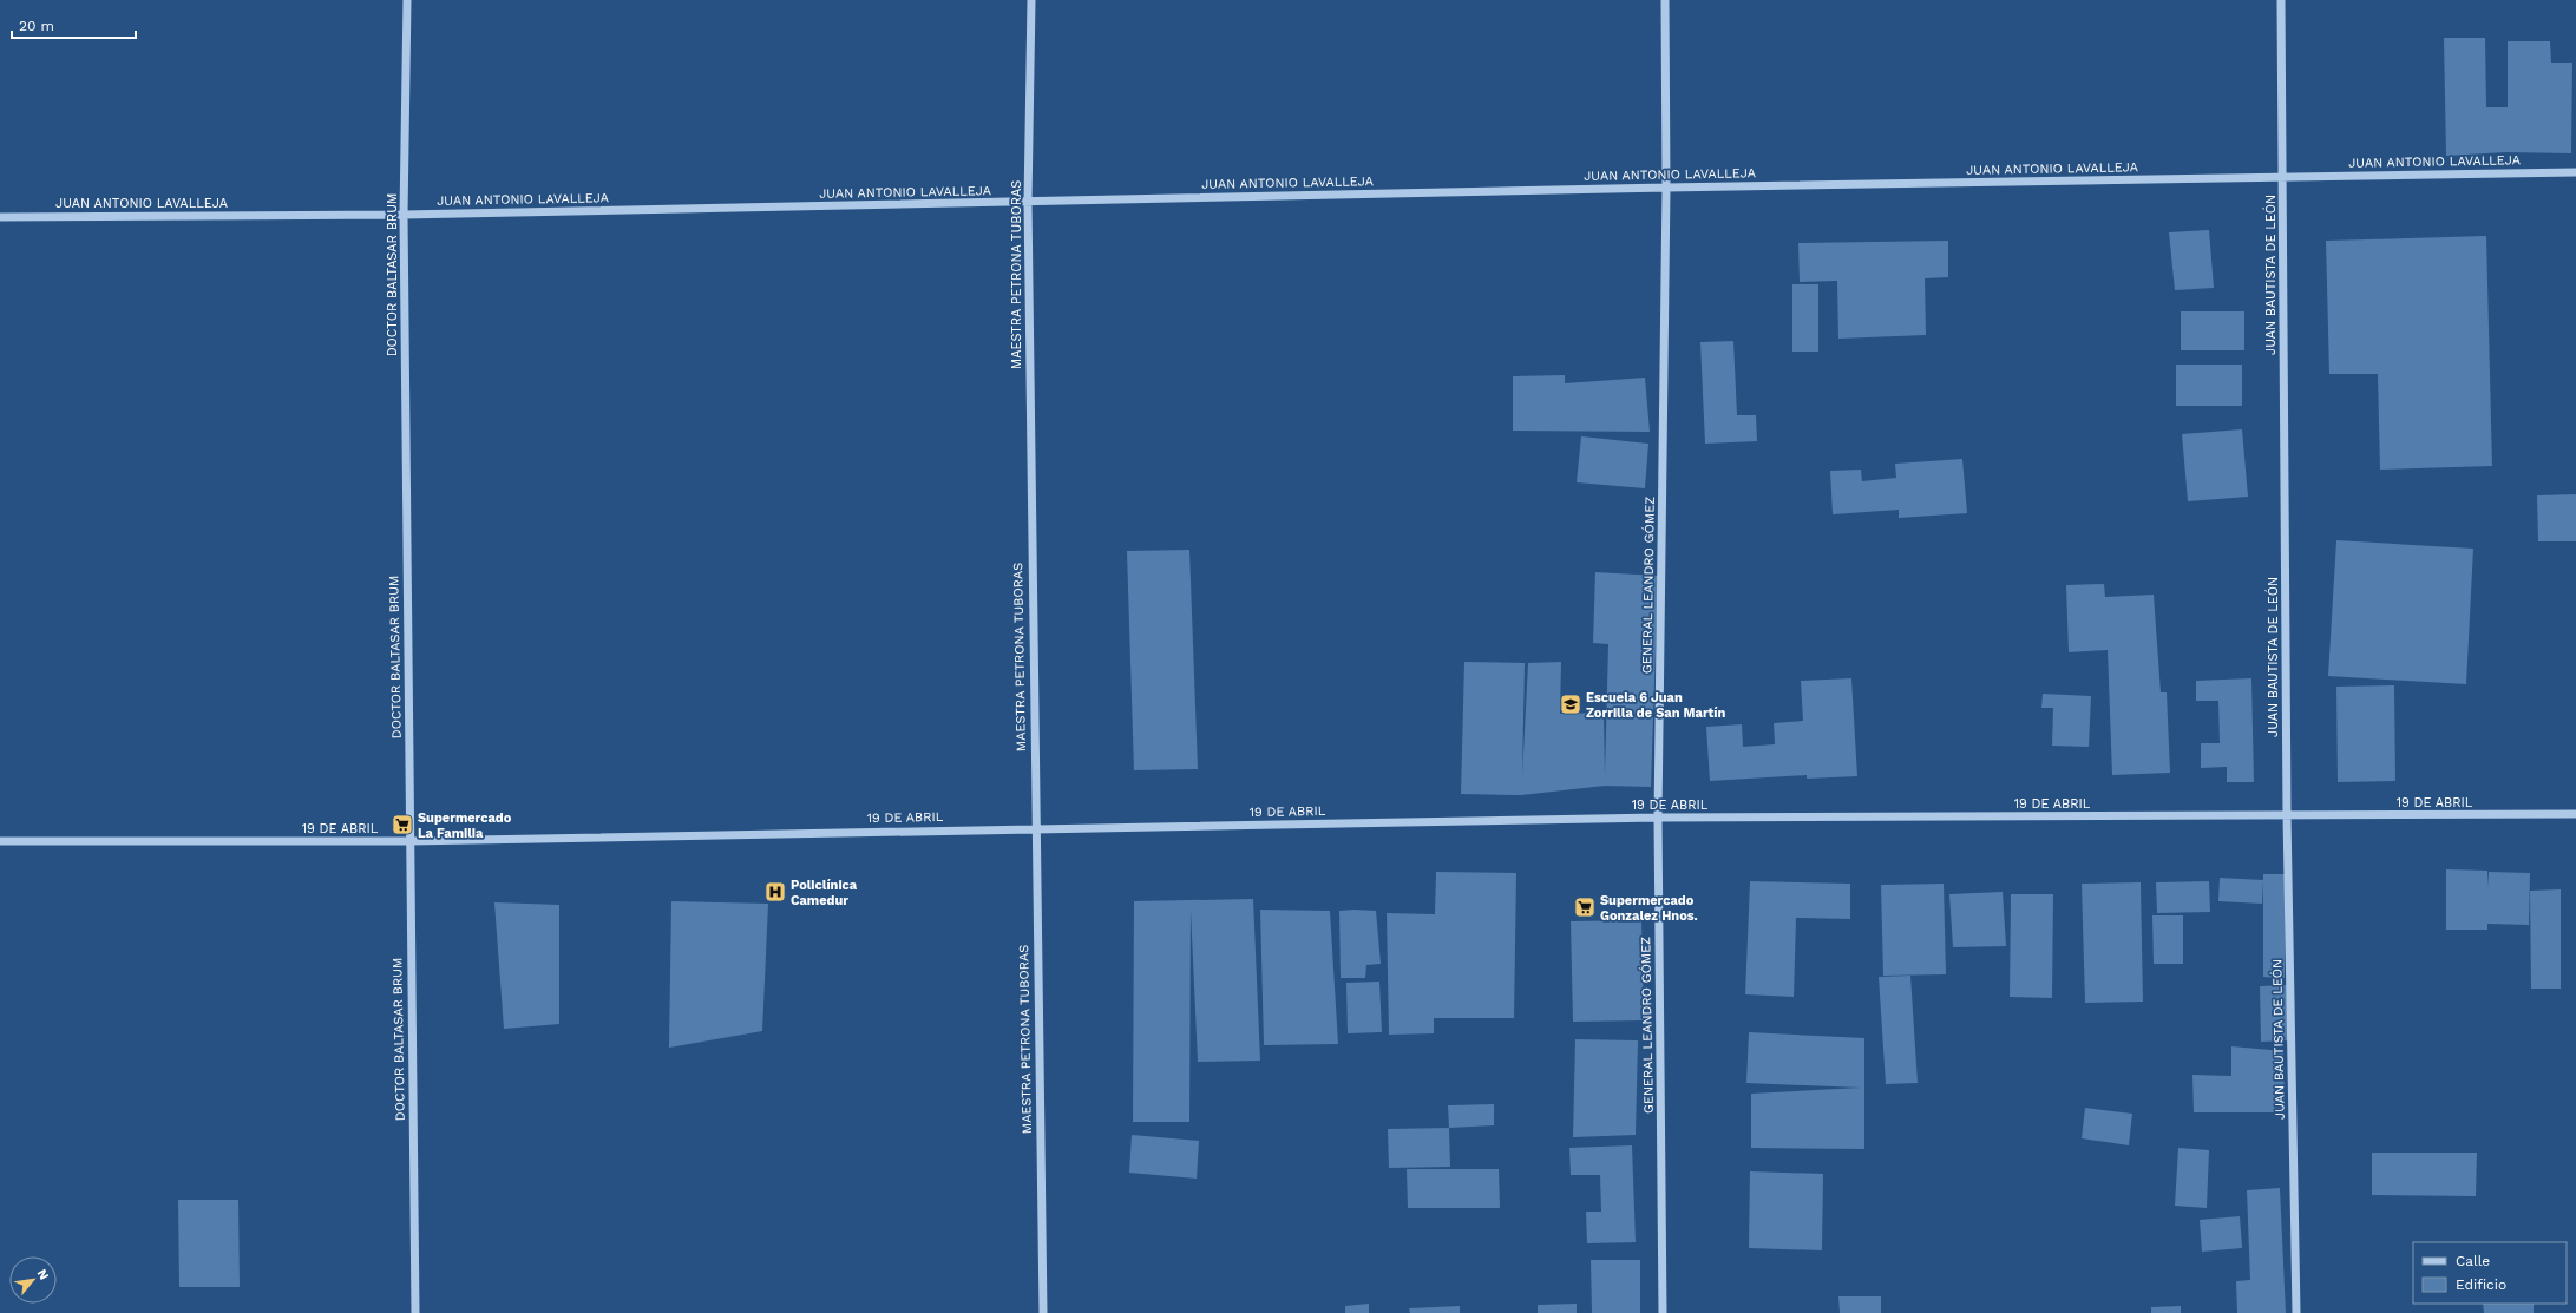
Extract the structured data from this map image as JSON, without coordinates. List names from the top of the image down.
{
  "streets": {
    "street": [
      "JUAN ANTONIO LAVALLEJA",
      "DOCTOR BALTASAR BRUM",
      "MAESTRA PETRONA TUBORAS",
      "JUAN BAUTISTA DE LEÓN",
      "GENERAL LEANDRO GÓMEZ",
      "19 DE ABRIL"
    ]
  },
  "crossings": [
    ["JUAN ANTONIO LAVALLEJA", "DOCTOR BALTASAR BRUM"],
    ["JUAN ANTONIO LAVALLEJA", "MAESTRA PETRONA TUBORAS"],
    ["JUAN ANTONIO LAVALLEJA", "JUAN BAUTISTA DE LEÓN"],
    ["JUAN ANTONIO LAVALLEJA", "GENERAL LEANDRO GÓMEZ"],
    ["DOCTOR BALTASAR BRUM", "19 DE ABRIL"],
    ["MAESTRA PETRONA TUBORAS", "19 DE ABRIL"],
    ["JUAN BAUTISTA DE LEÓN", "19 DE ABRIL"],
    ["GENERAL LEANDRO GÓMEZ", "19 DE ABRIL"]
  ],
  "places": {
    "school or university": ["Escuela 6 Juan Zorrilla de San Martín"],
    "supermarket": ["Supermercado La Familia", "Supermercado Gonzalez Hnos."],
    "hospital": ["Policlínica Camedur"]
  },
  "legend": ["Calle", "Edificio"],
  "scale_bar": "20 m",
  "north": "top right"
}
